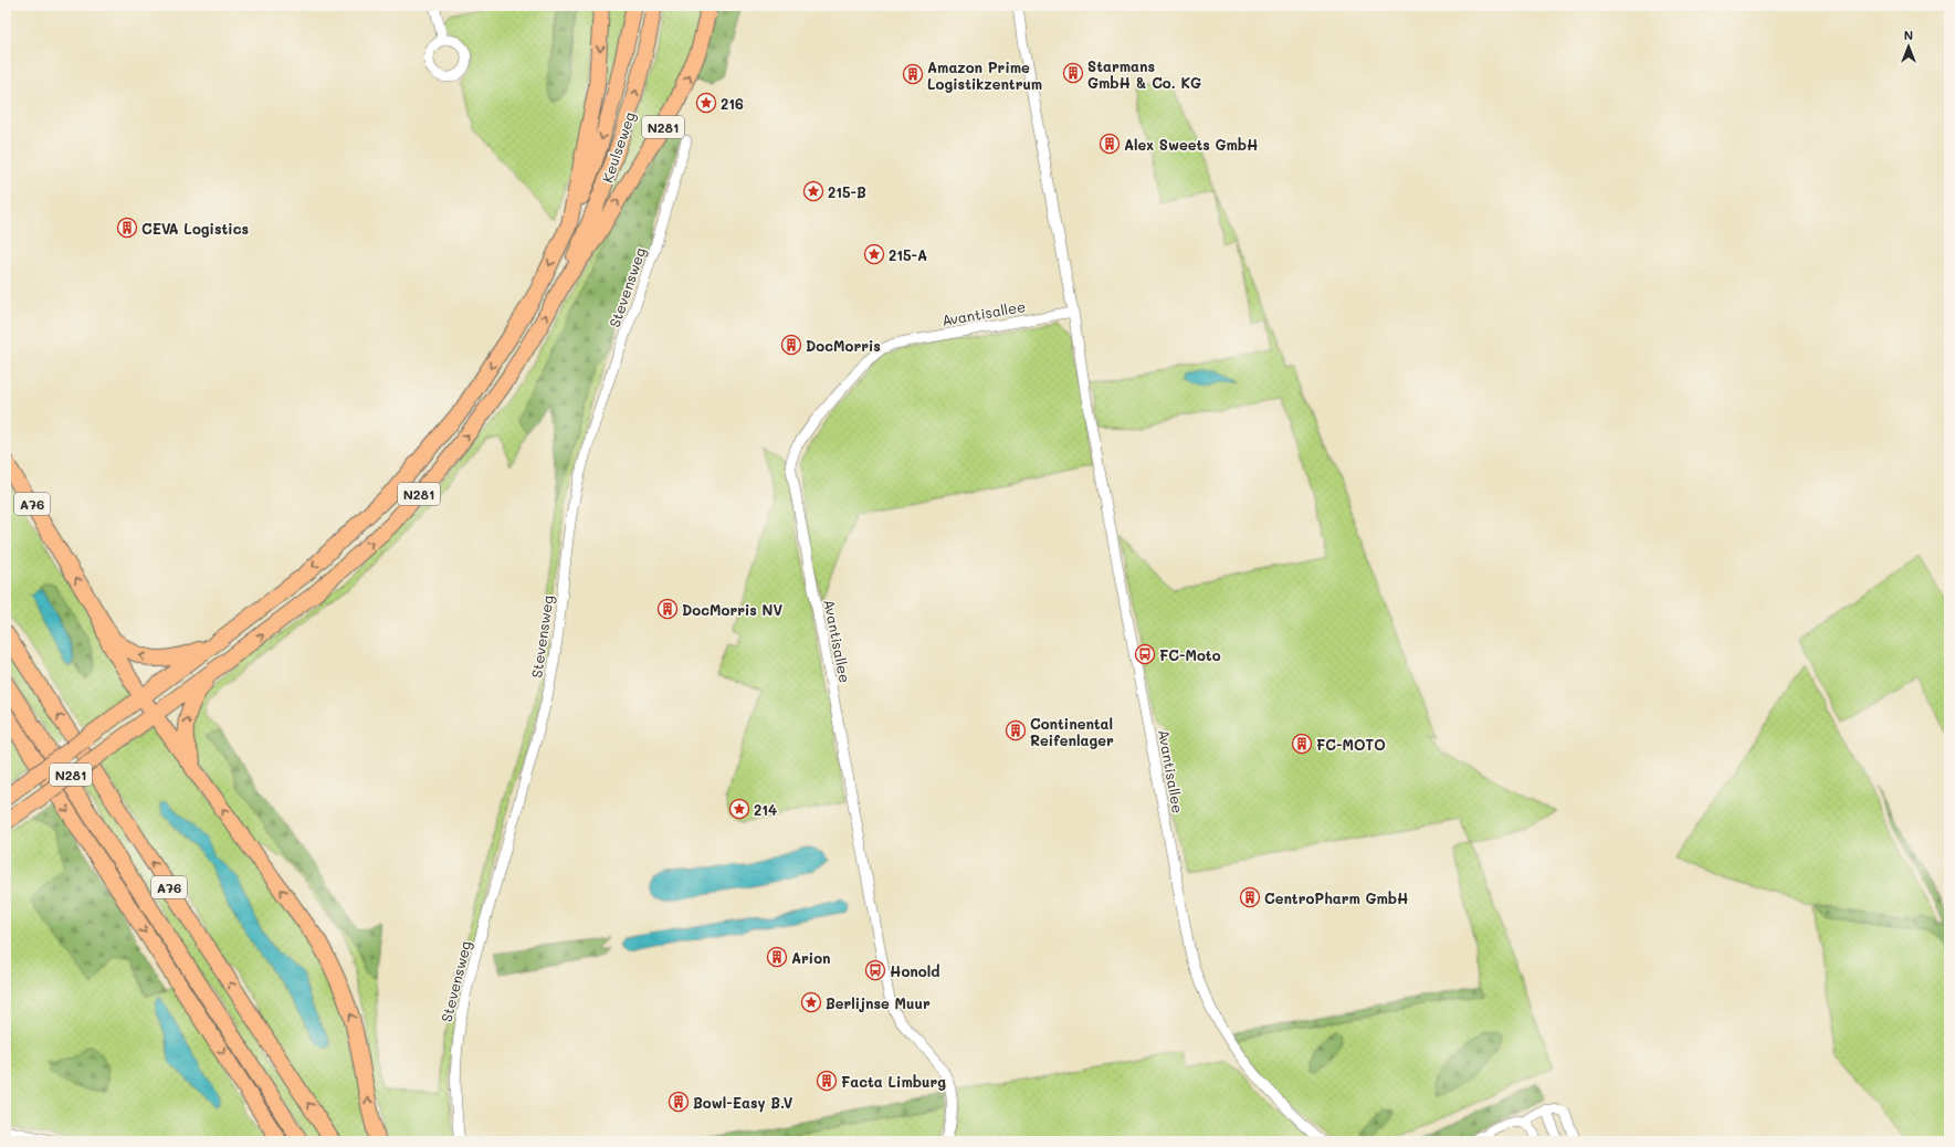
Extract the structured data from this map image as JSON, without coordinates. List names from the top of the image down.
{
  "streets": {
    "highway": ["N281", "Keulseweg", "A76"],
    "street": ["Stevensweg", "Avantisallee"]
  },
  "crossings": [
    ["N281", "Keulseweg"],
    ["N281", "A76"]
  ],
  "places": {
    "building": [
      "Starmans GmbH & Co. KG",
      "Amazon Prime Logistikzentrum",
      "Alex Sweets GmbH",
      "CEVA Logistics",
      "DocMorris",
      "DocMorris NV",
      "Continental Reifenlager",
      "FC-MOTO",
      "CentroPharm GmbH",
      "Arion",
      "Facta Limburg",
      "Bowl-Easy B.V"
    ],
    "place": [
      "216",
      "215-B",
      "215-A",
      "214",
      "Berlijnse Muur"
    ],
    "bus stop": ["FC-Moto", "Honold"]
  },
  "north": "top"
}
